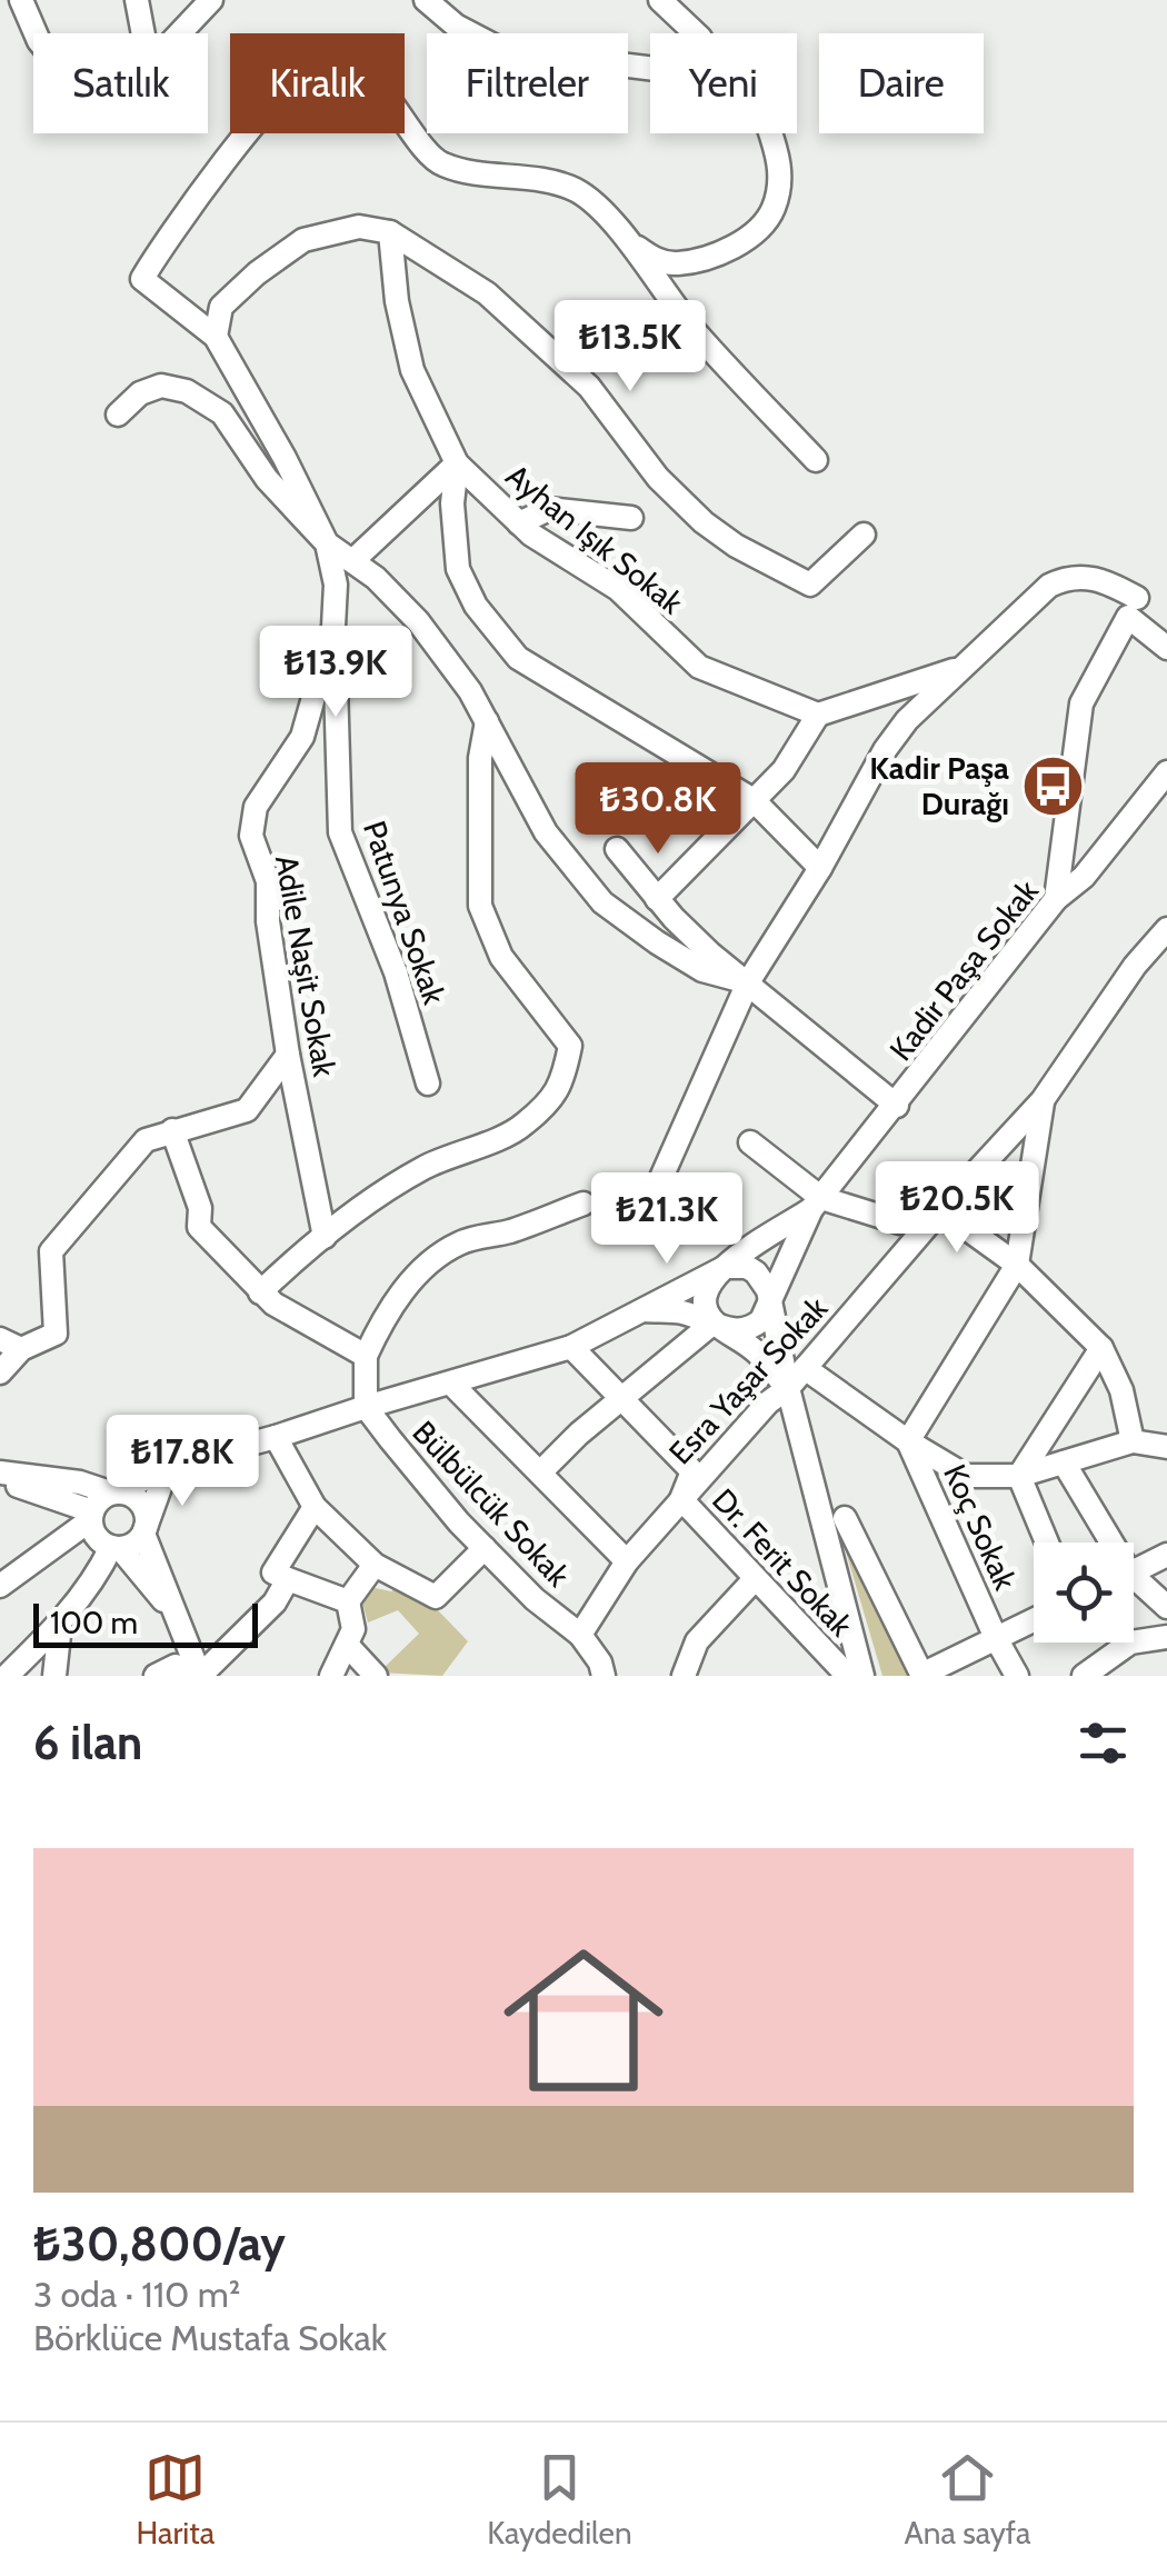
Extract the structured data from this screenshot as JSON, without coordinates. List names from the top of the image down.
{
  "streets": {
    "street": [
      "Ayhan Işık Sokak",
      "Patunya Sokak",
      "Adile Naşit Sokak",
      "Kadir Paşa Sokak",
      "Esra Yaşar Sokak",
      "Bülbülcük Sokak",
      "Koç Sokak",
      "Dr. Ferit Sokak"
    ]
  },
  "crossings": [
    ["Patunya Sokak", "Adile Naşit Sokak"],
    ["Kadir Paşa Sokak", "Bülbülcük Sokak"],
    ["Kadir Paşa Sokak", "Dr. Ferit Sokak"],
    ["Esra Yaşar Sokak", "Bülbülcük Sokak"],
    ["Esra Yaşar Sokak", "Dr. Ferit Sokak"]
  ],
  "places": {
    "bus stop": ["Kadir Paşa Durağı"]
  },
  "scale_bar": "100 m",
  "page": {
    "chip": [
      "Satılık",
      "Kiralık",
      "Filtreler",
      "Yeni",
      "Daire"
    ],
    "price": [
      "₺13.5K",
      "₺13.9K",
      "₺30.8K",
      "₺20.5K",
      "₺21.3K",
      "₺17.8K"
    ],
    "scale": "100 m",
    "heading": "6 ilan",
    "list": [
      {
        "name": "₺30,800/ay",
        "note": "3 oda · 110 m² · Börklüce Mustafa Sokak"
      }
    ],
    "tabs": ["Harita", "Kaydedilen", "Ana sayfa"]
  }
}
